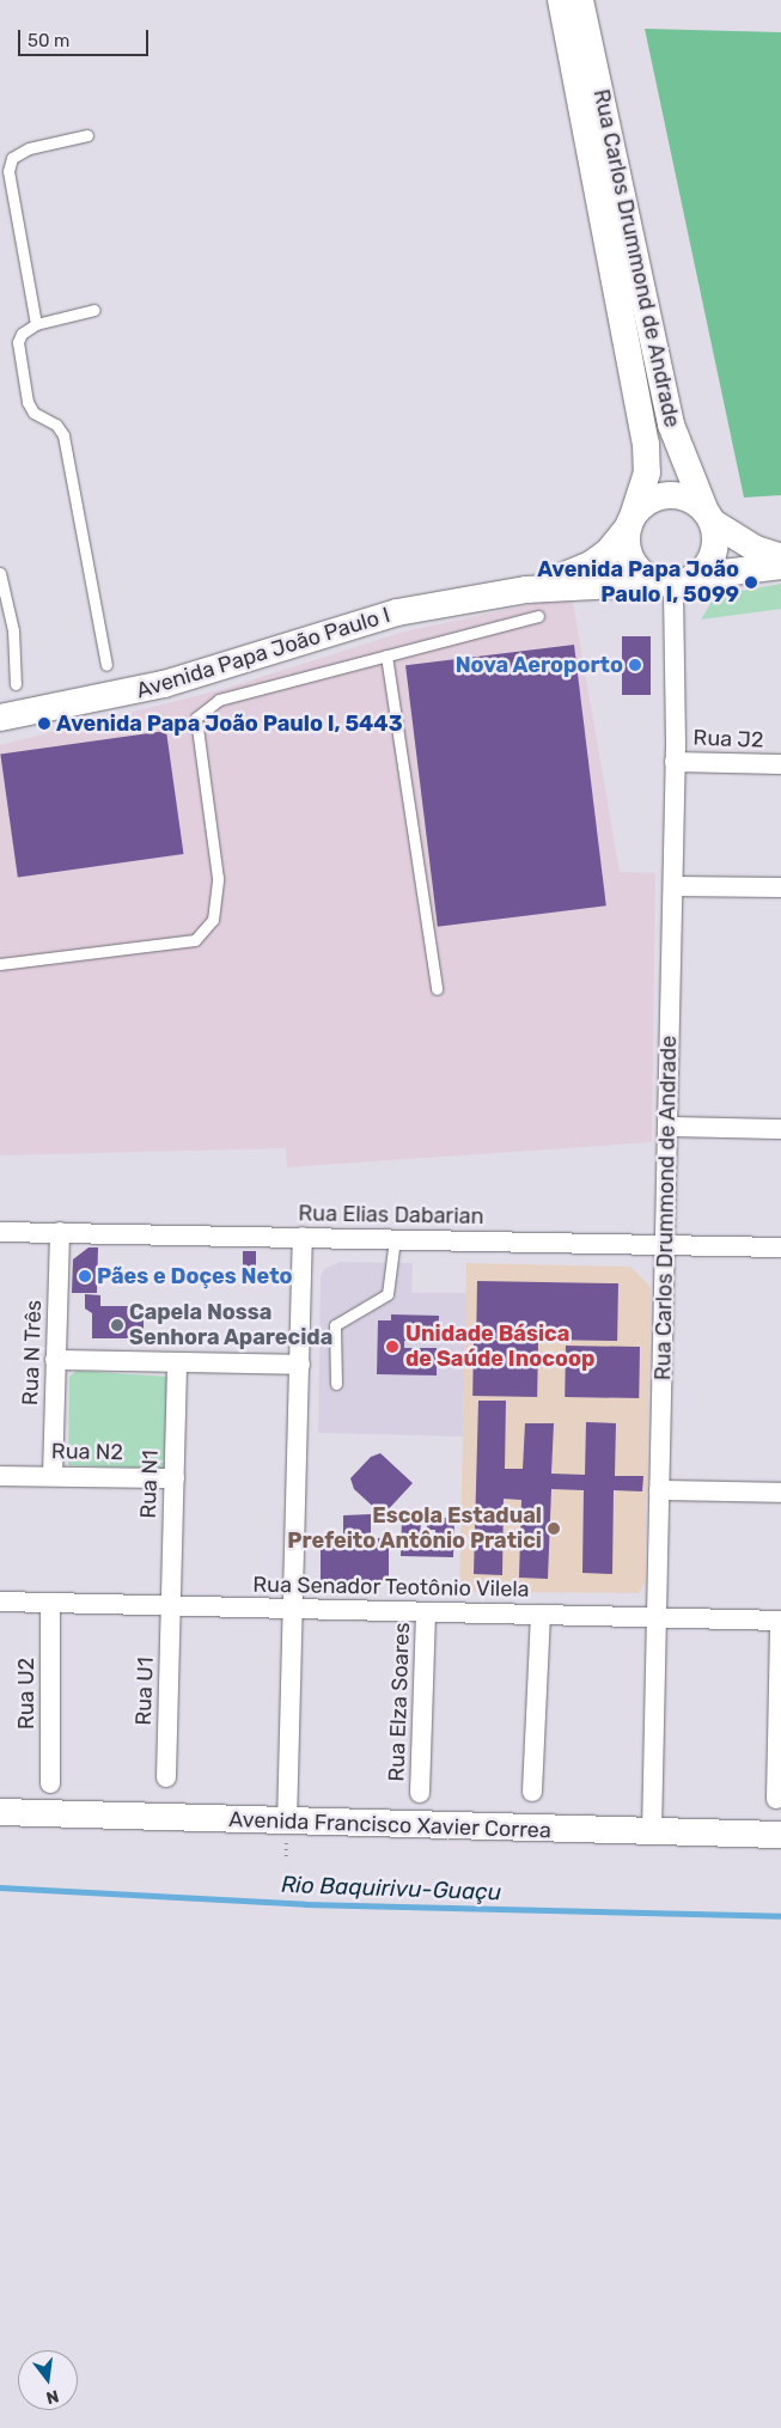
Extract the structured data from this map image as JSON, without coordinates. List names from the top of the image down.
{
  "streets": {
    "street": [
      "Rua Carlos Drummond de Andrade",
      "Avenida Papa João Paulo I",
      "Rua J2",
      "Rua Elias Dabarian",
      "Rua N Três",
      "Rua N2",
      "Rua N1",
      "Rua Senador Teotônio Vilela",
      "Rua U1",
      "Rua U2",
      "Rua Elza Soares",
      "Avenida Francisco Xavier Correa"
    ]
  },
  "crossings": [
    ["Rua Carlos Drummond de Andrade", "Avenida Papa João Paulo I"],
    ["Rua Carlos Drummond de Andrade", "Rua J2"],
    ["Rua Carlos Drummond de Andrade", "Rua Elias Dabarian"],
    ["Rua Carlos Drummond de Andrade", "Rua Senador Teotônio Vilela"],
    ["Rua Carlos Drummond de Andrade", "Avenida Francisco Xavier Correa"],
    ["Rua Elias Dabarian", "Rua N Três"],
    ["Rua N Três", "Rua N2"],
    ["Rua N2", "Rua N1"],
    ["Rua N1", "Rua Senador Teotônio Vilela"],
    ["Rua N1", "Rua U1"],
    ["Rua Senador Teotônio Vilela", "Rua U1"],
    ["Rua Senador Teotônio Vilela", "Rua U2"],
    ["Rua Senador Teotônio Vilela", "Rua Elza Soares"]
  ],
  "water": ["Rio Baquirivu-Guaçu"],
  "places": [
    "Avenida Papa João Paulo I, 5099",
    "Nova Aeroporto",
    "Avenida Papa João Paulo I, 5443",
    "Pães e Doçes Neto",
    "Capela Nossa Senhora Aparecida",
    "Unidade Básica de Saúde Inocoop",
    "Escola Estadual Prefeito Antônio Pratici"
  ],
  "scale_bar": "50 m",
  "north": "bottom"
}
